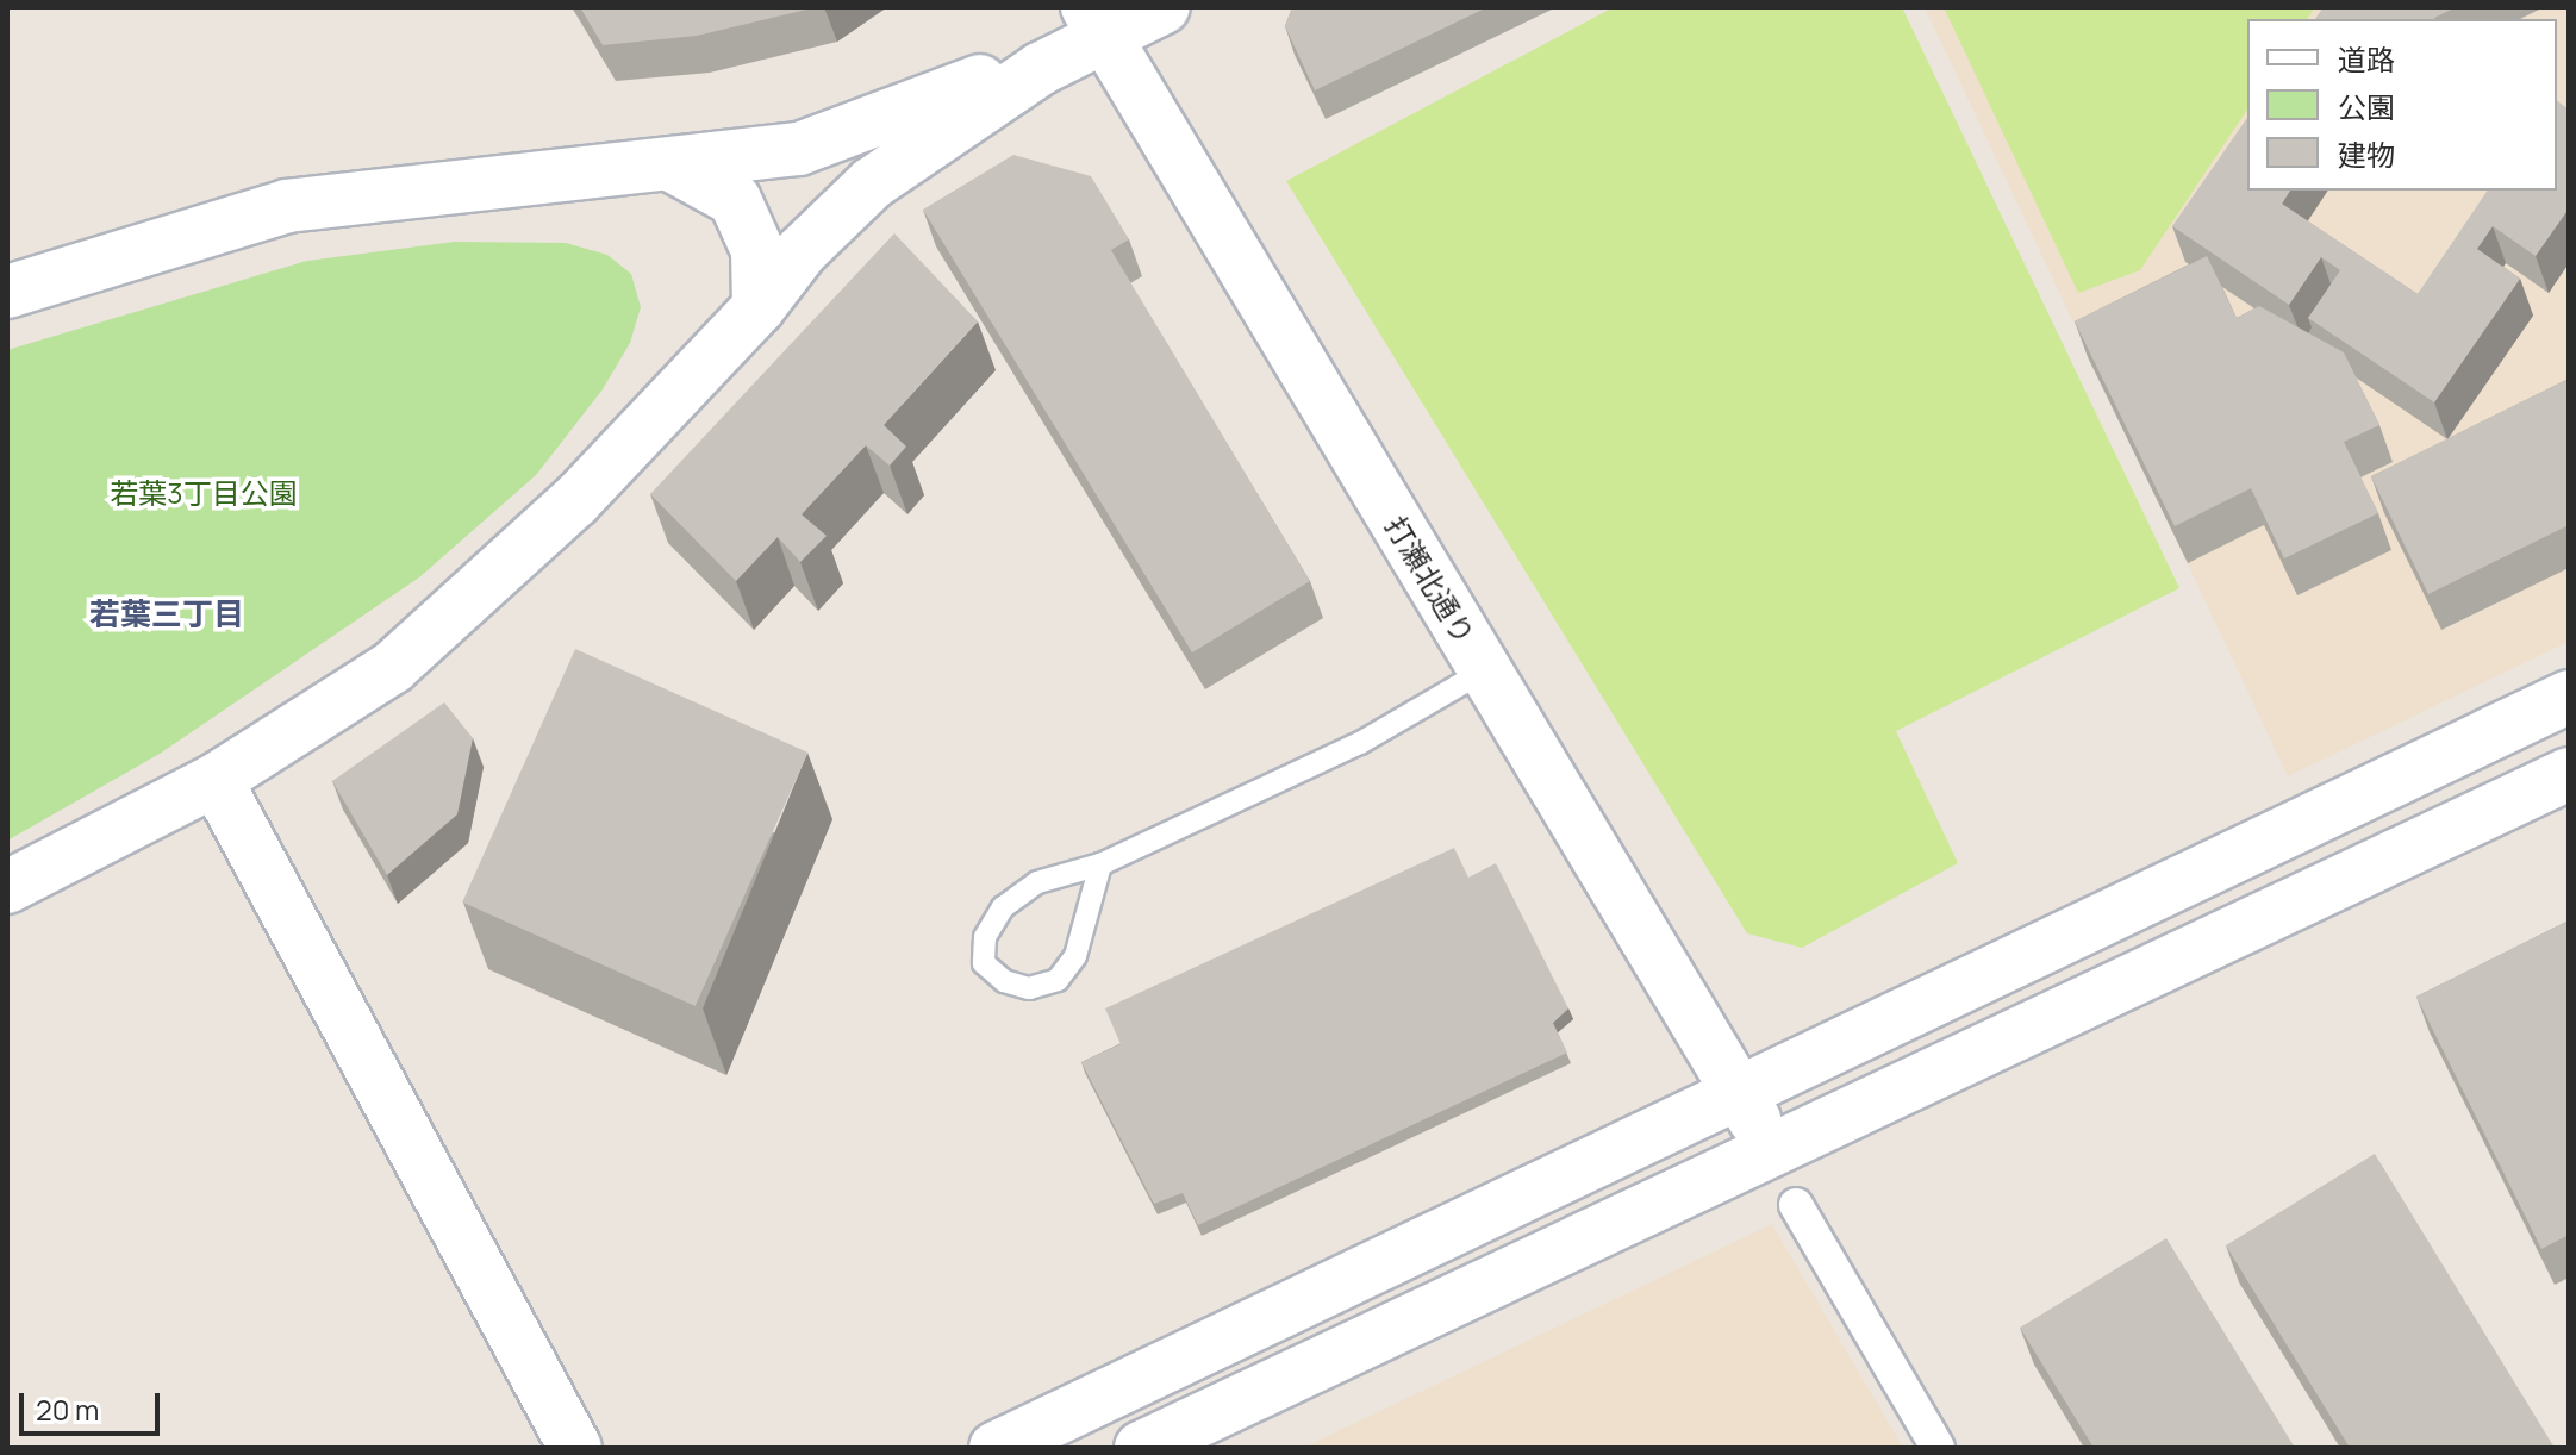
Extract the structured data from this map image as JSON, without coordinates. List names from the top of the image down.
{
  "streets": {
    "street": ["打瀬北通り"]
  },
  "districts": ["若葉三丁目"],
  "parks": ["若葉3丁目公園"],
  "legend": ["道路", "公園", "建物"],
  "scale_bar": "20 m"
}
